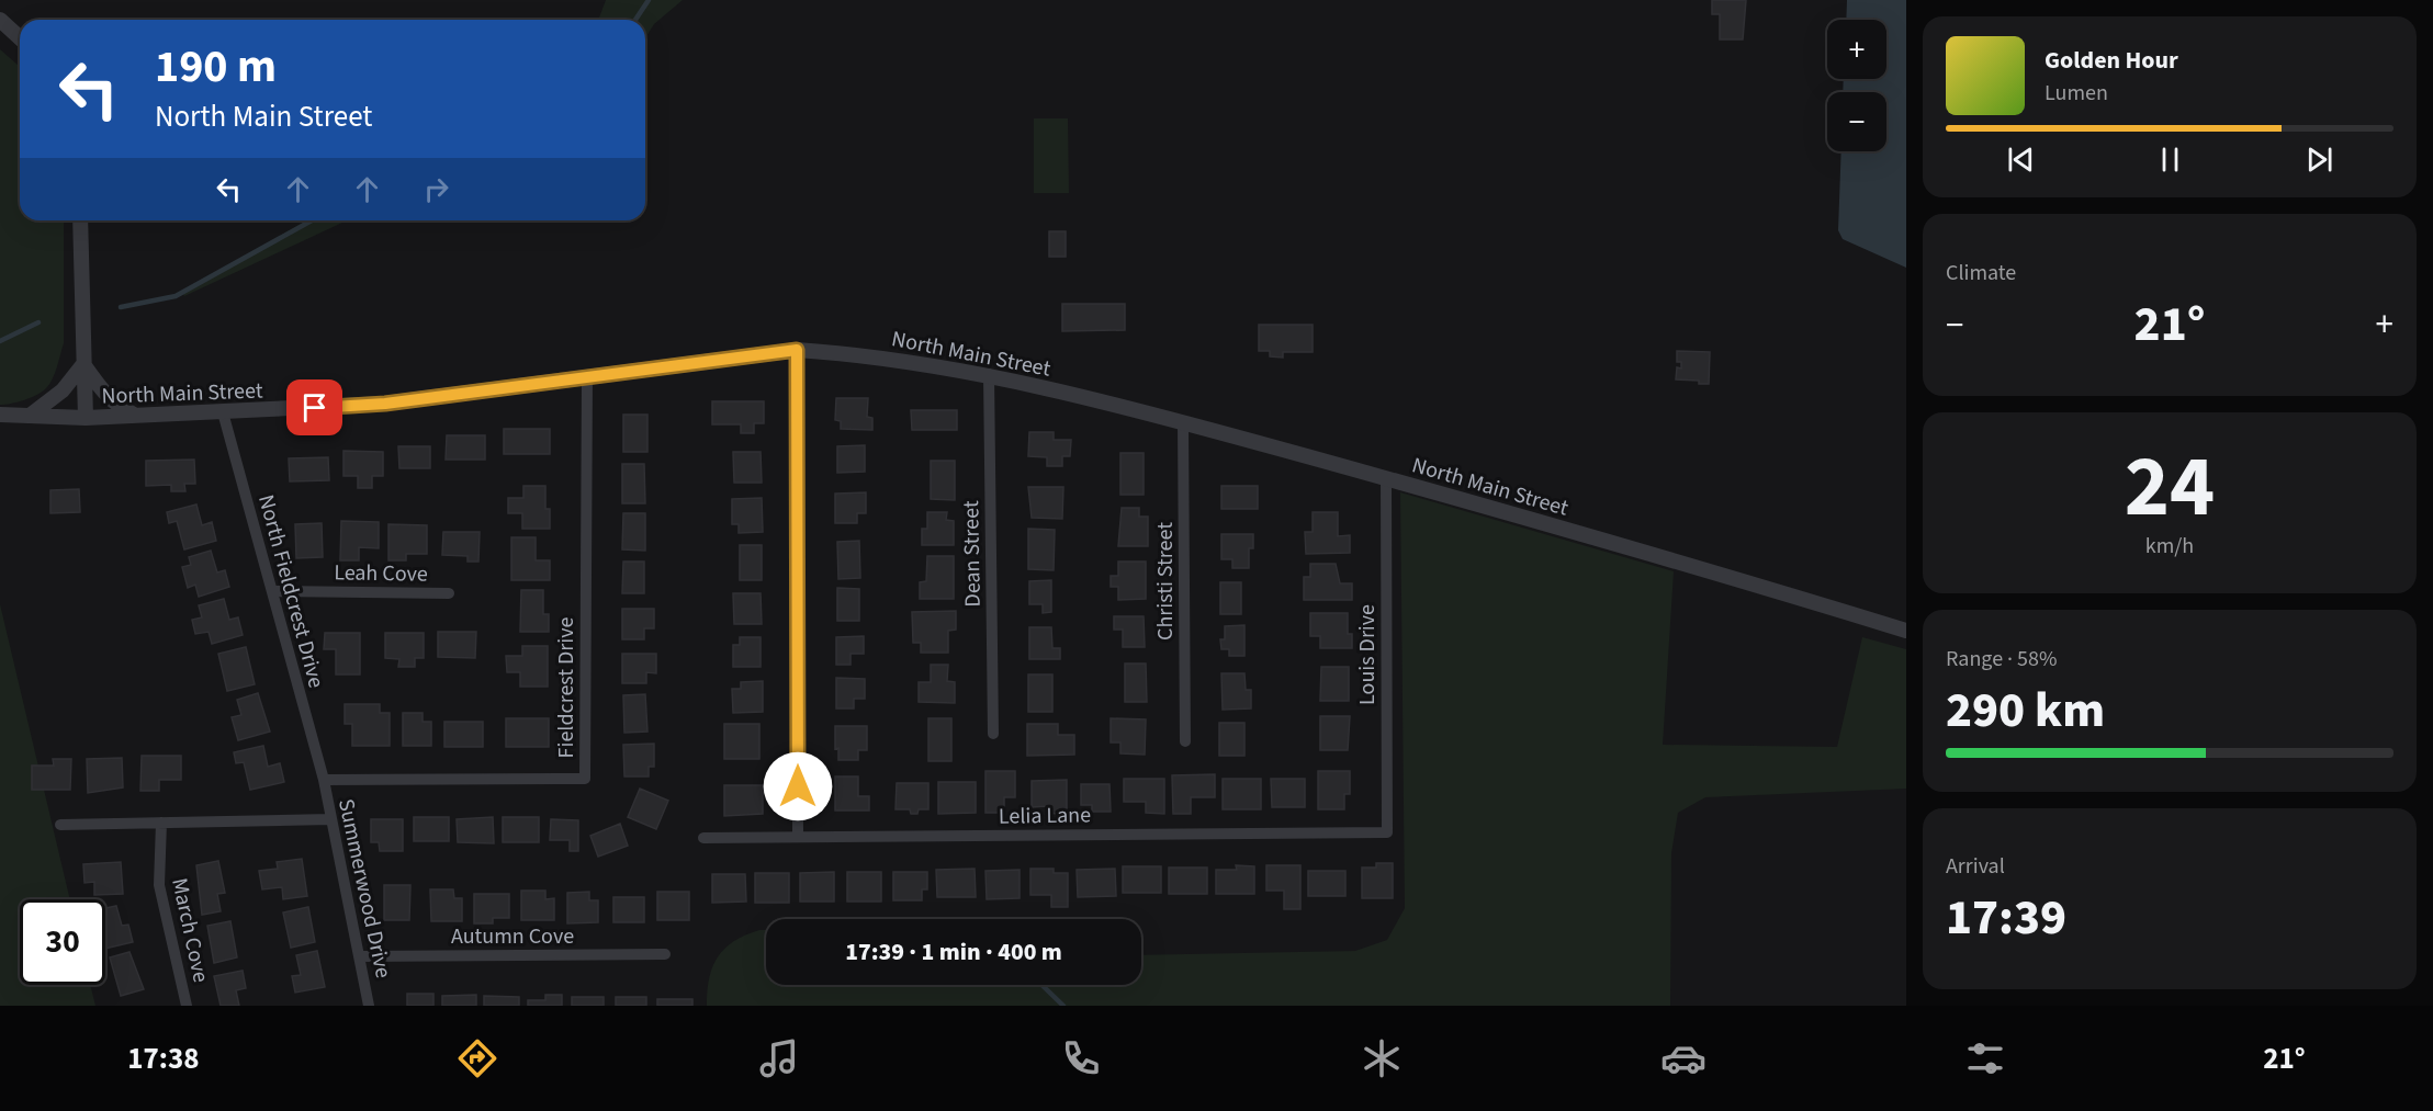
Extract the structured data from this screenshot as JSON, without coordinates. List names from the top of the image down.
{
  "streets": {
    "street": [
      "North Main Street",
      "Dean Street",
      "Leah Cove",
      "Christi Street",
      "North Fieldcrest Drive",
      "Louis Drive",
      "Fieldcrest Drive",
      "Lelia Lane",
      "Summerwood Drive",
      "March Cove",
      "Autumn Cove"
    ]
  },
  "crossings": [
    ["North Main Street", "Dean Street"],
    ["North Main Street", "Christi Street"],
    ["North Main Street", "North Fieldcrest Drive"],
    ["North Main Street", "Louis Drive"],
    ["North Main Street", "Fieldcrest Drive"],
    ["Leah Cove", "North Fieldcrest Drive"],
    ["North Fieldcrest Drive", "Fieldcrest Drive"],
    ["North Fieldcrest Drive", "Summerwood Drive"],
    ["Louis Drive", "Lelia Lane"],
    ["Fieldcrest Drive", "Summerwood Drive"],
    ["Summerwood Drive", "Autumn Cove"]
  ],
  "page": {
    "map_buttons": ["+", "−"],
    "turn": ["190 m", "North Main Street"],
    "song": ["Golden Hour", "Lumen"],
    "tile": [
      "Climate",
      ["24", "km/h"],
      ["Range · 58%", "290 km"],
      ["Arrival", "17:39"]
    ],
    "heat": ["−", "21°", "+"],
    "limit": "30",
    "trip": "17:39 · 1 min · 400 m",
    "tabs": ["17:38", "21°"]
  }
}
